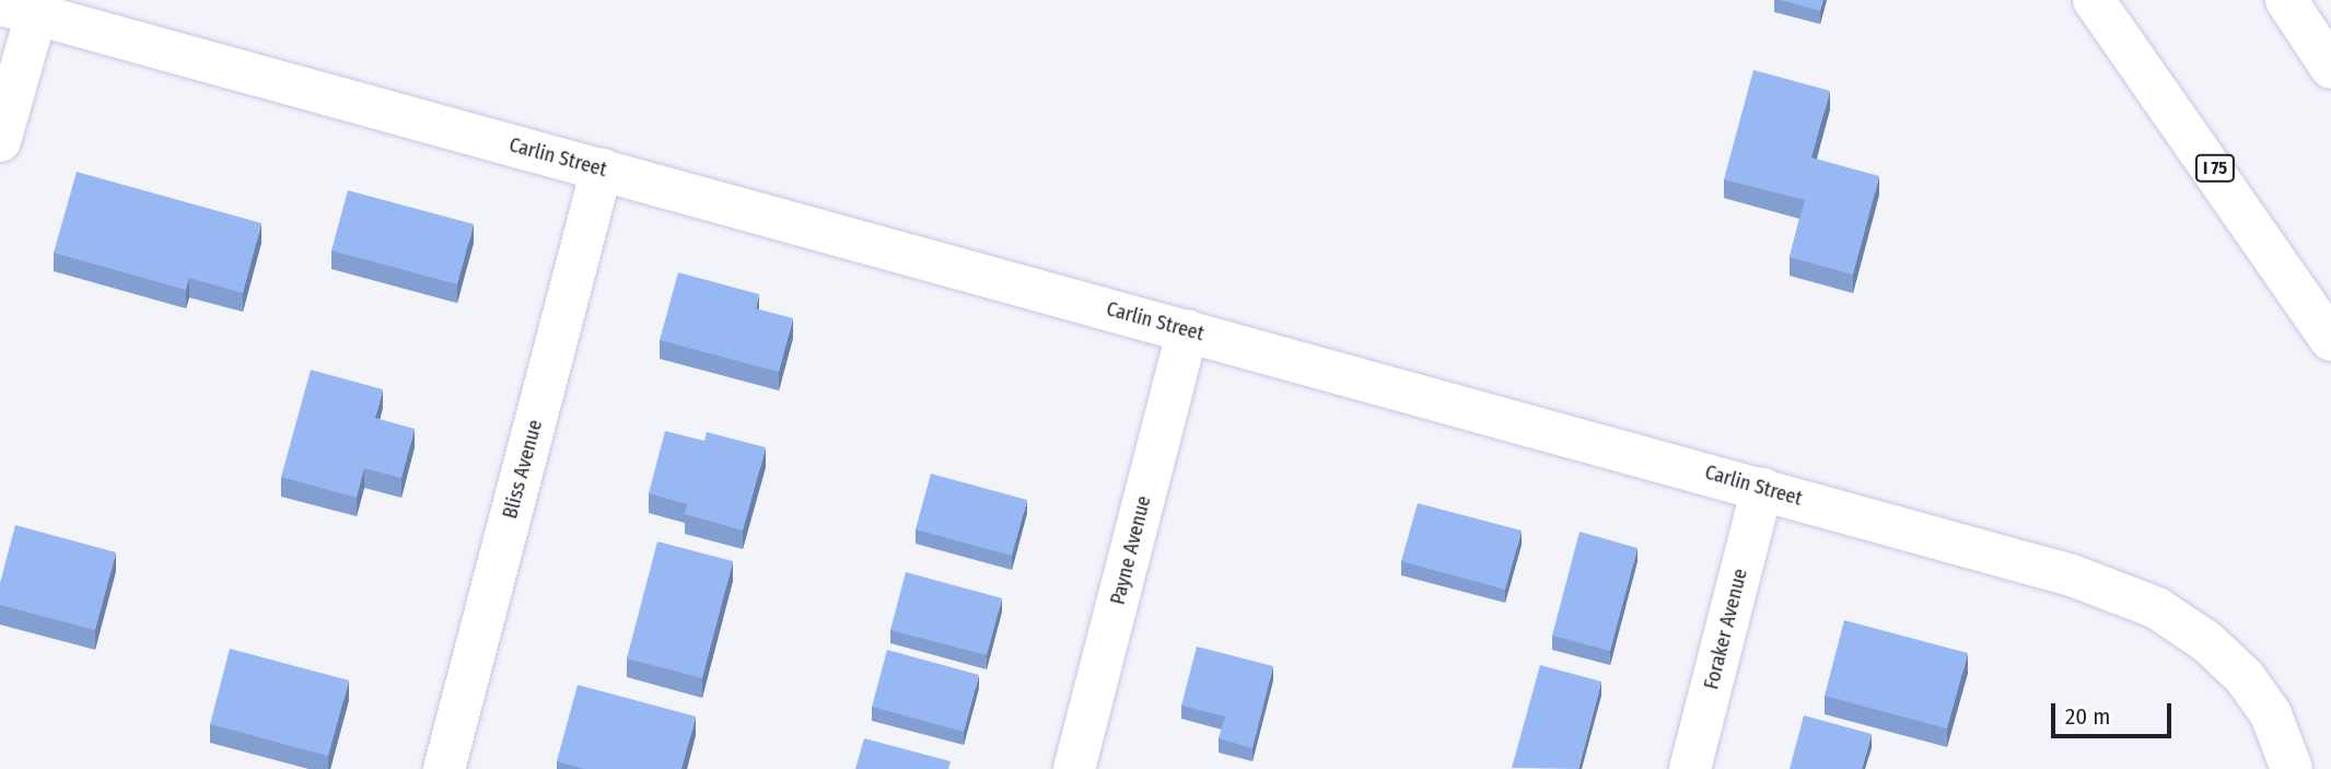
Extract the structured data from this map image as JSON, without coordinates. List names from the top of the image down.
{
  "streets": {
    "main road": [
      "Carlin Street",
      "I 75",
      "Bliss Avenue",
      "Payne Avenue",
      "Foraker Avenue"
    ]
  },
  "crossings": [
    ["Carlin Street", "Bliss Avenue"],
    ["Carlin Street", "Payne Avenue"],
    ["Carlin Street", "Foraker Avenue"]
  ],
  "scale_bar": "20 m"
}
